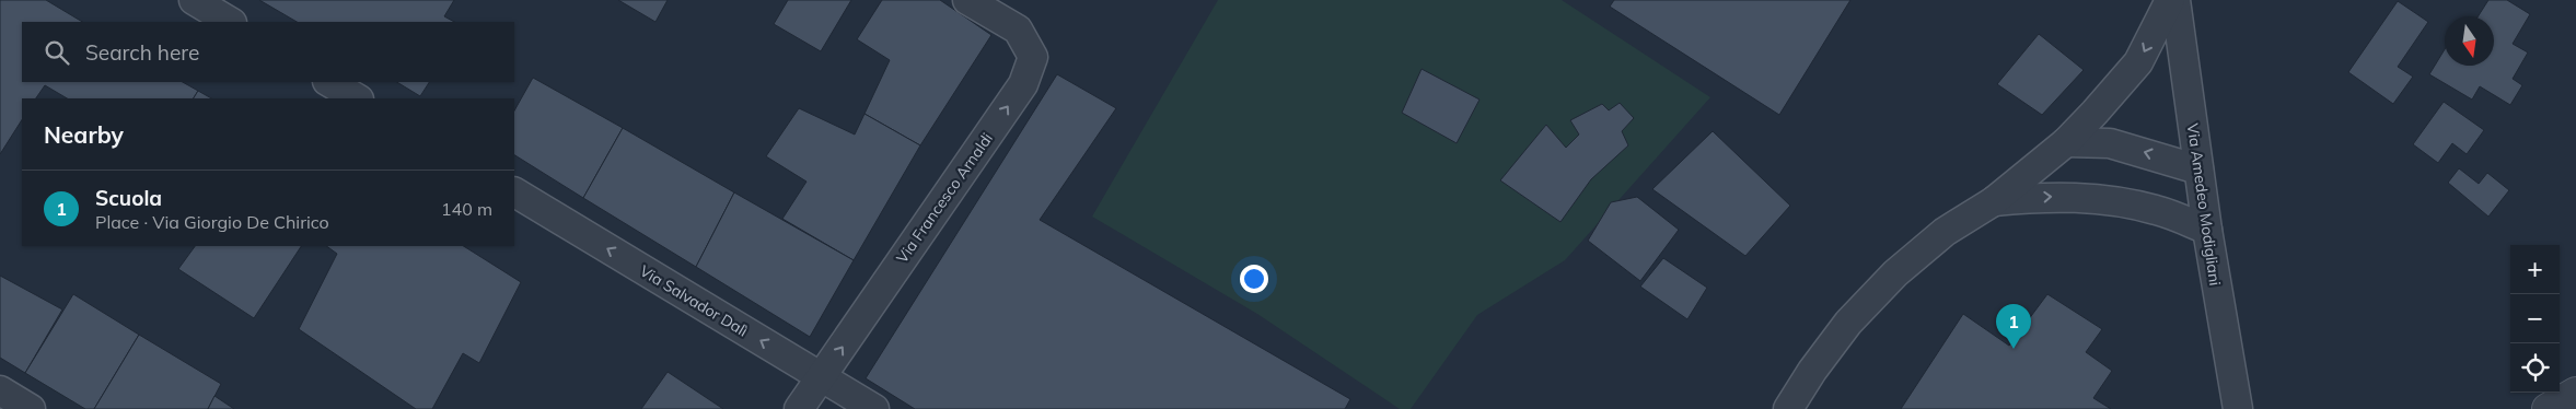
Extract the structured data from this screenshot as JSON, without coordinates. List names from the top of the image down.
{
  "streets": {
    "street": ["Via Francesco Arnaldi", "Via Amedeo Modigliani", "Via Salvador Dalì"]
  },
  "crossings": [
    ["Via Francesco Arnaldi", "Via Salvador Dalì"]
  ],
  "one_way": ["Via Francesco Arnaldi", "Via Salvador Dalì"],
  "north": "bottom",
  "page": {
    "search": "Search here",
    "heading": "Nearby",
    "list": [
      {
        "mark": "1",
        "name": "Scuola",
        "note": "Place · Via Giorgio De Chirico",
        "value": "140 m"
      }
    ],
    "map_buttons": ["+", "−"],
    "pins": "1"
  }
}
